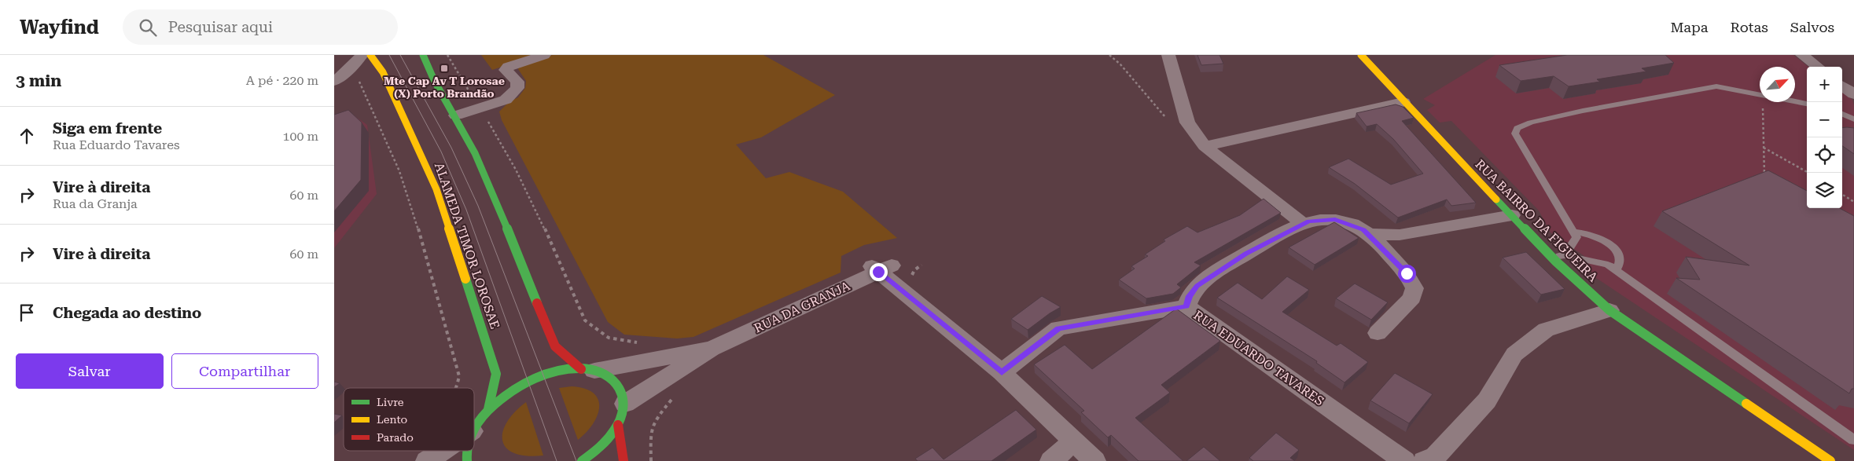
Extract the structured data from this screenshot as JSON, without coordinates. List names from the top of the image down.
{
  "streets": {
    "main road": ["RUA BAIRRO DA FIGUEIRA", "ALAMEDA TIMOR LOROSAE"],
    "street": ["RUA DA GRANJA", "RUA EDUARDO TAVARES"]
  },
  "places": {
    "transit": ["Mte Cap Av T Lorosae (X) Porto Brandão"]
  },
  "legend": ["Livre", "Lento", "Parado"],
  "north": "top right",
  "page": {
    "header": "Wayfind",
    "search": "Pesquisar aqui",
    "nav": ["Mapa", "Rotas", "Salvos"],
    "heading": ["3 min", "A pé · 220 m"],
    "map_buttons": ["+", "−"],
    "list": [
      ["Siga em frente", "Rua Eduardo Tavares", "100 m"],
      ["Vire à direita", "Rua da Granja", "60 m"],
      ["Vire à direita", "60 m"],
      "Chegada ao destino"
    ],
    "buttons": ["Salvar", "Compartilhar"]
  }
}
